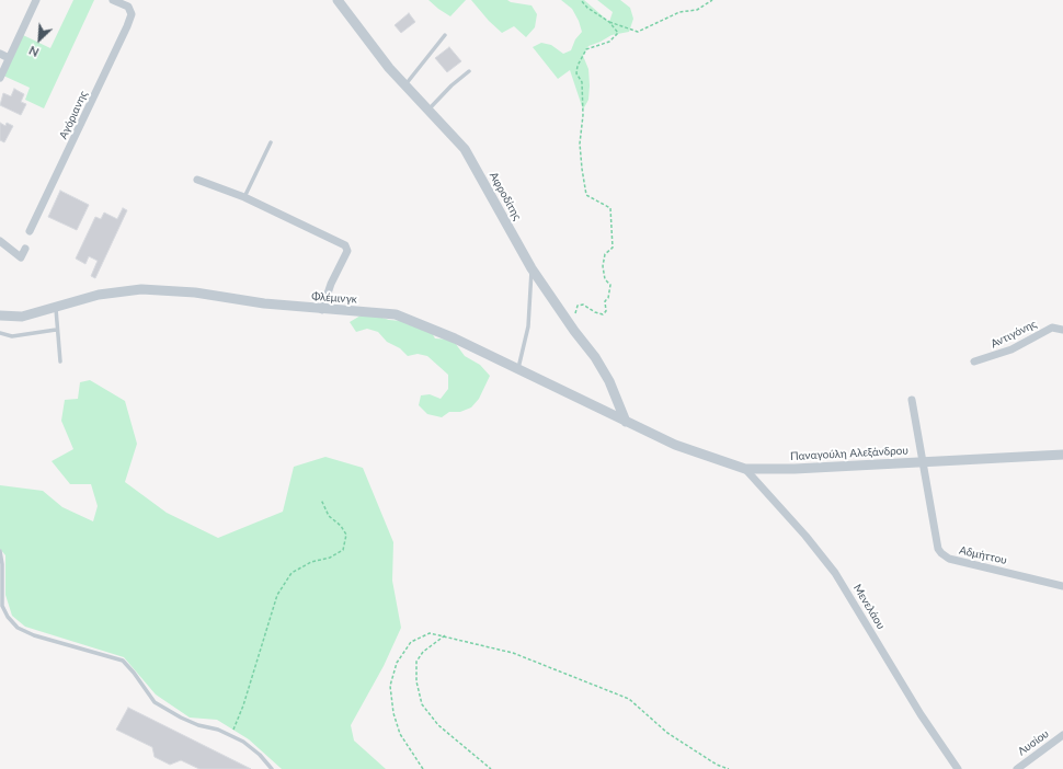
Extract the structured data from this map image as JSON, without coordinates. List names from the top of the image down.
{
  "streets": {
    "street": [
      "Αγόριανης",
      "Αφροδίτης",
      "Φλέμινγκ",
      "Αντιγόνης",
      "Παναγούλη Αλεξάνδρου",
      "Αδμήττου",
      "Μενελάου",
      "Λυσίου"
    ]
  },
  "crossings": [
    ["Αφροδίτης", "Φλέμινγκ"],
    ["Φλέμινγκ", "Παναγούλη Αλεξάνδρου"],
    ["Παναγούλη Αλεξάνδρου", "Αδμήττου"],
    ["Παναγούλη Αλεξάνδρου", "Μενελάου"]
  ],
  "north": "bottom left"
}
